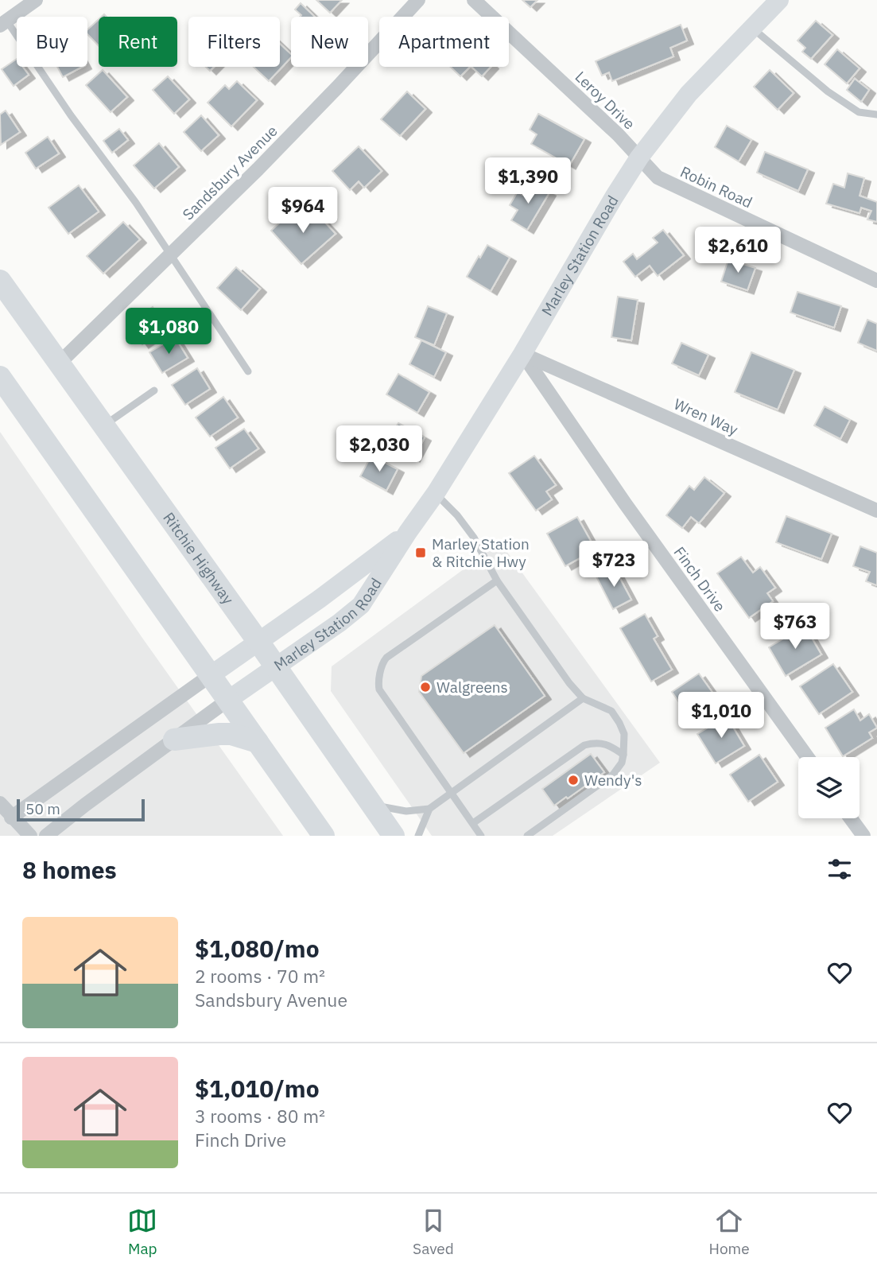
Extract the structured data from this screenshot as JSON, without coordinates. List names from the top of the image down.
{
  "streets": {
    "main road": ["Marley Station Road", "Ritchie Highway"],
    "street": [
      "Leroy Drive",
      "Sandsbury Avenue",
      "Robin Road",
      "Wren Way",
      "Finch Drive"
    ]
  },
  "crossings": [
    ["Leroy Drive", "Robin Road"],
    ["Leroy Drive", "Marley Station Road"],
    ["Sandsbury Avenue", "Ritchie Highway"],
    ["Robin Road", "Marley Station Road"],
    ["Marley Station Road", "Wren Way"],
    ["Marley Station Road", "Ritchie Highway"],
    ["Marley Station Road", "Finch Drive"],
    ["Wren Way", "Finch Drive"]
  ],
  "places": {
    "transit": ["Marley Station & Ritchie Hwy"],
    "other": ["Walgreens", "Wendy's"]
  },
  "scale_bar": "50 m",
  "page": {
    "chip": [
      "Buy",
      "Rent",
      "Filters",
      "New",
      "Apartment"
    ],
    "price": [
      "$1,390",
      "$964",
      "$2,610",
      "$1,080",
      "$2,030",
      "$723",
      "$763",
      "$1,010"
    ],
    "scale": "50 m",
    "heading": "8 homes",
    "list": [
      {
        "name": "$1,080/mo",
        "note": "2 rooms · 70 m² · Sandsbury Avenue"
      },
      {
        "name": "$1,010/mo",
        "note": "3 rooms · 80 m² · Finch Drive"
      }
    ],
    "tabs": ["Map", "Saved", "Home"]
  }
}
